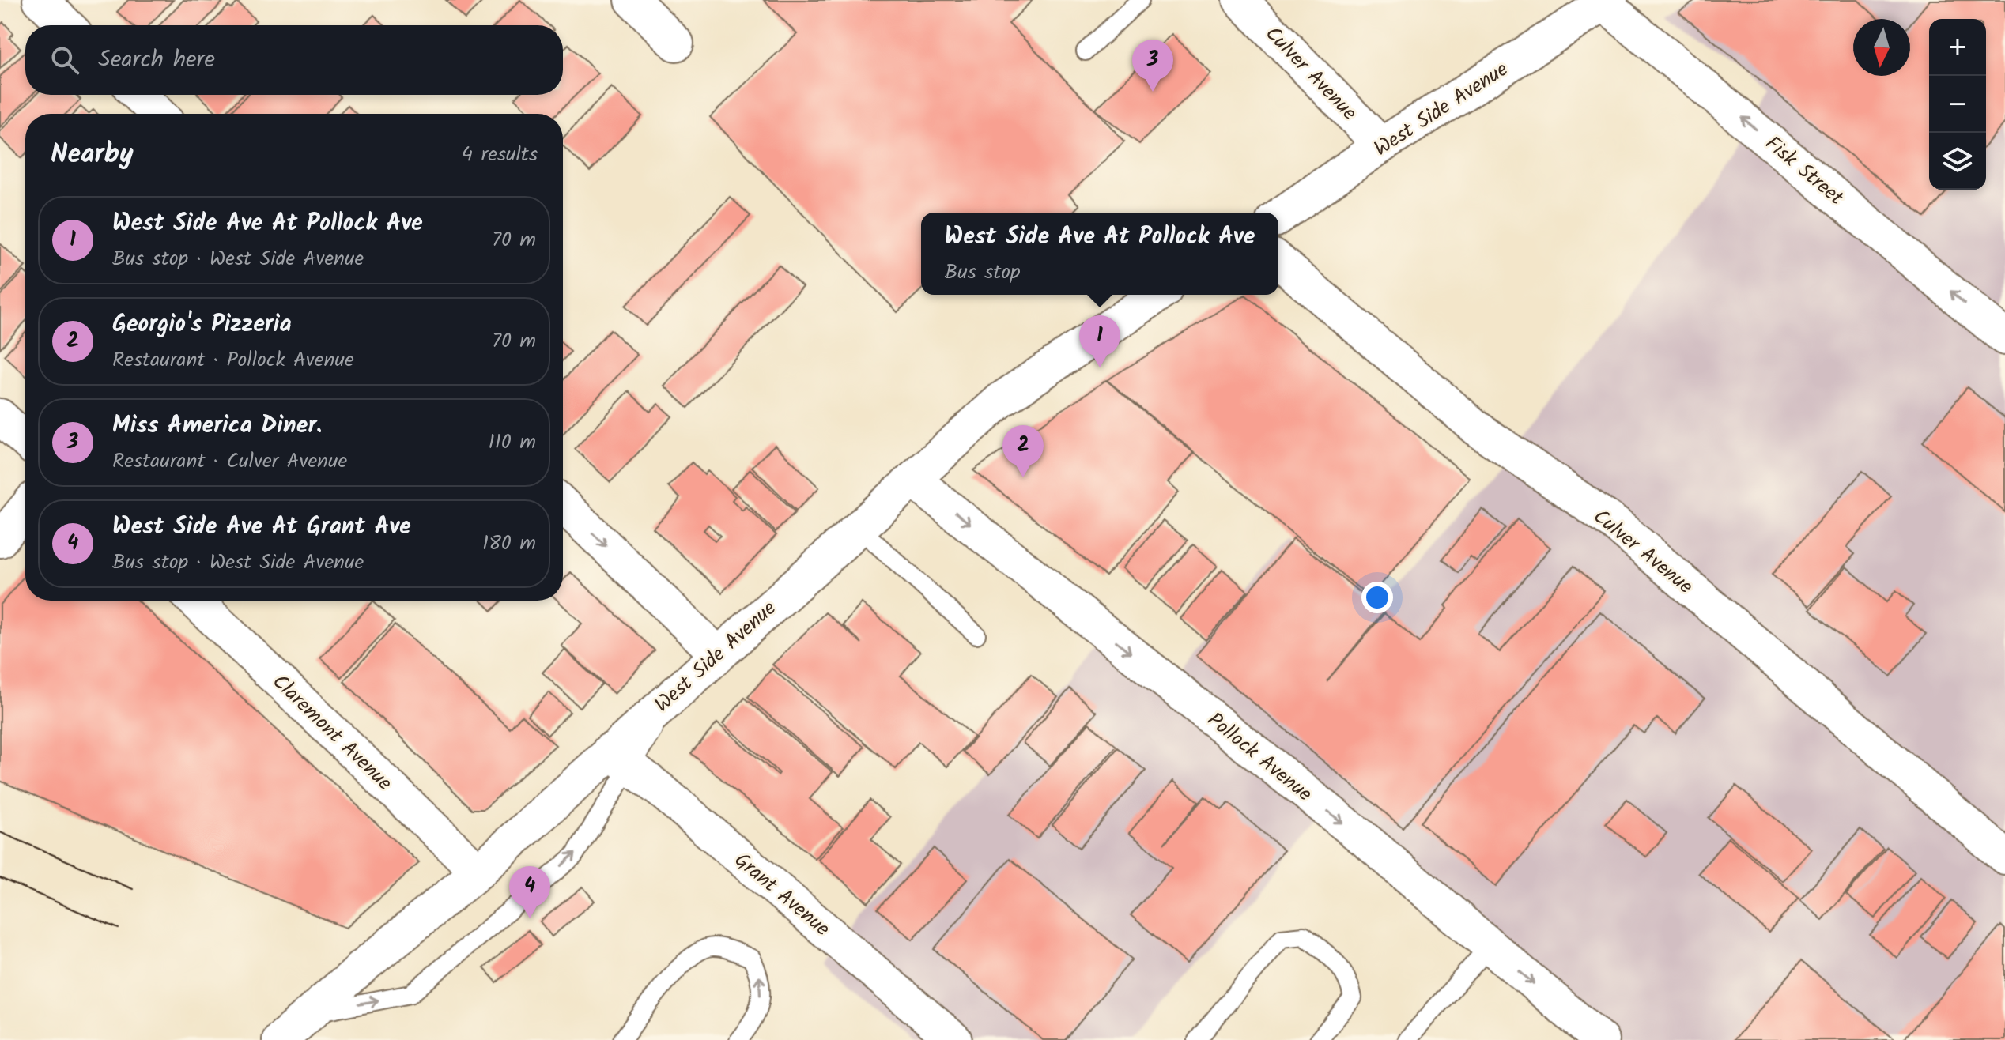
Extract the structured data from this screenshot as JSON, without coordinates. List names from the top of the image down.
{
  "streets": {
    "street": [
      "Culver Avenue",
      "West Side Avenue",
      "Fisk Street",
      "Claremont Avenue",
      "Pollock Avenue",
      "Grant Avenue"
    ]
  },
  "crossings": [
    ["Culver Avenue", "West Side Avenue"],
    ["West Side Avenue", "Fisk Street"],
    ["West Side Avenue", "Claremont Avenue"],
    ["West Side Avenue", "Pollock Avenue"],
    ["West Side Avenue", "Grant Avenue"]
  ],
  "one_way": ["Fisk Street", "Pollock Avenue"],
  "north": "bottom",
  "page": {
    "map_buttons": ["+", "−"],
    "search": "Search here",
    "pins": [
      "3",
      "1",
      "2",
      "4"
    ],
    "heading": ["Nearby", "4 results"],
    "list": [
      {
        "mark": "1",
        "name": "West Side Ave At Pollock Ave",
        "note": "Bus stop · West Side Avenue",
        "value": "70 m"
      },
      {
        "mark": "2",
        "name": "Georgio's Pizzeria",
        "note": "Restaurant · Pollock Avenue",
        "value": "70 m"
      },
      {
        "mark": "3",
        "name": "Miss America Diner.",
        "note": "Restaurant · Culver Avenue",
        "value": "110 m"
      },
      {
        "mark": "4",
        "name": "West Side Ave At Grant Ave",
        "note": "Bus stop · West Side Avenue",
        "value": "180 m"
      }
    ],
    "popup": ["West Side Ave At Pollock Ave", "Bus stop"]
  }
}
